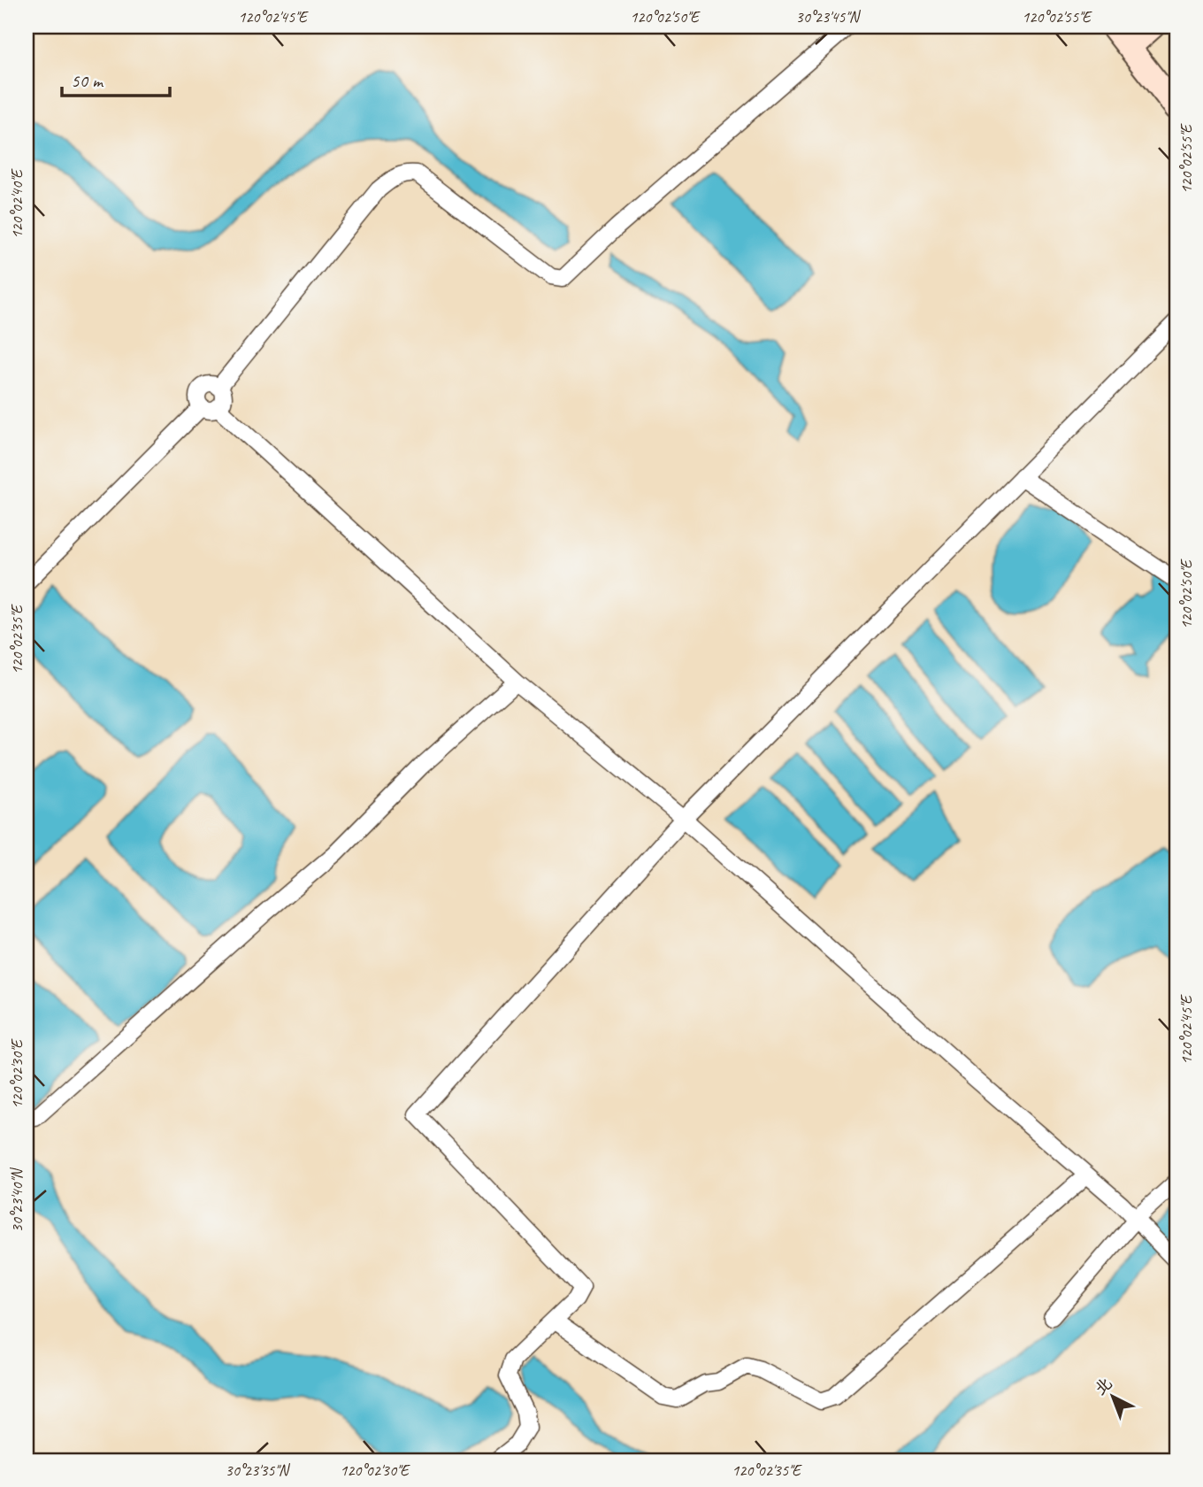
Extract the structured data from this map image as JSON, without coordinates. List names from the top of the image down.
{
  "scale_bar": "50 m",
  "north": "top left",
  "coordinates": [
    "120°02'45\"E",
    "120°02'50\"E",
    "30°23'45\"N",
    "120°02'55\"E",
    "120°02'40\"E",
    "120°02'35\"E",
    "120°02'30\"E",
    "30°23'40\"N",
    "30°23'35\"N"
  ]
}
